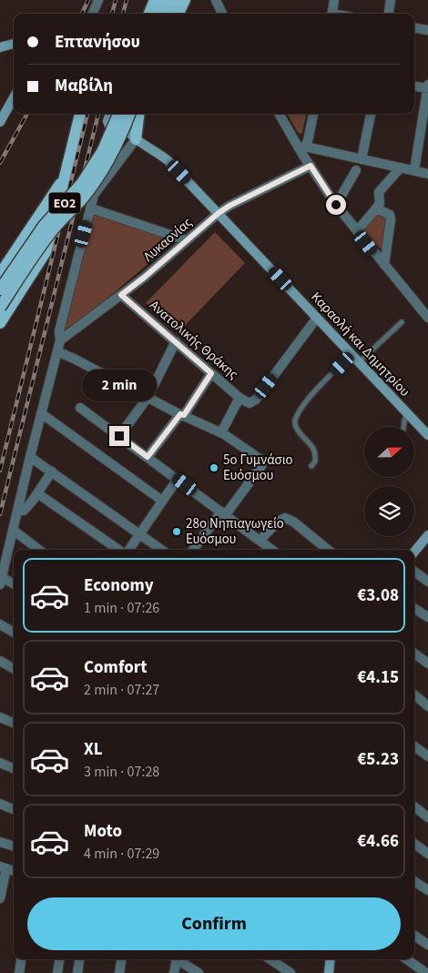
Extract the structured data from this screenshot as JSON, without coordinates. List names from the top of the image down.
{
  "streets": {
    "main road": ["ΕΟ2", "Καραολή και Δημητρίου"],
    "street": ["Λυκαονίας", "Ανατολικής Θράκης"]
  },
  "crossings": [
    ["Λυκαονίας", "Ανατολικής Θράκης"],
    ["Λυκαονίας", "Καραολή και Δημητρίου"],
    ["Ανατολικής Θράκης", "Καραολή και Δημητρίου"]
  ],
  "places": ["5ο Γυμνάσιο Ευόσμου", "28ο Νηπιαγωγείο Ευόσμου"],
  "north": "right",
  "page": {
    "banner": ["Επτανήσου", "Μαβίλη"],
    "bubble": "2 min",
    "list": [
      {
        "name": "Economy",
        "note": "1 min · 07:26",
        "value": "€3.08"
      },
      {
        "name": "Comfort",
        "note": "2 min · 07:27",
        "value": "€4.15"
      },
      {
        "name": "XL",
        "note": "3 min · 07:28",
        "value": "€5.23"
      },
      {
        "name": "Moto",
        "note": "4 min · 07:29",
        "value": "€4.66"
      }
    ],
    "buttons": "Confirm"
  }
}
